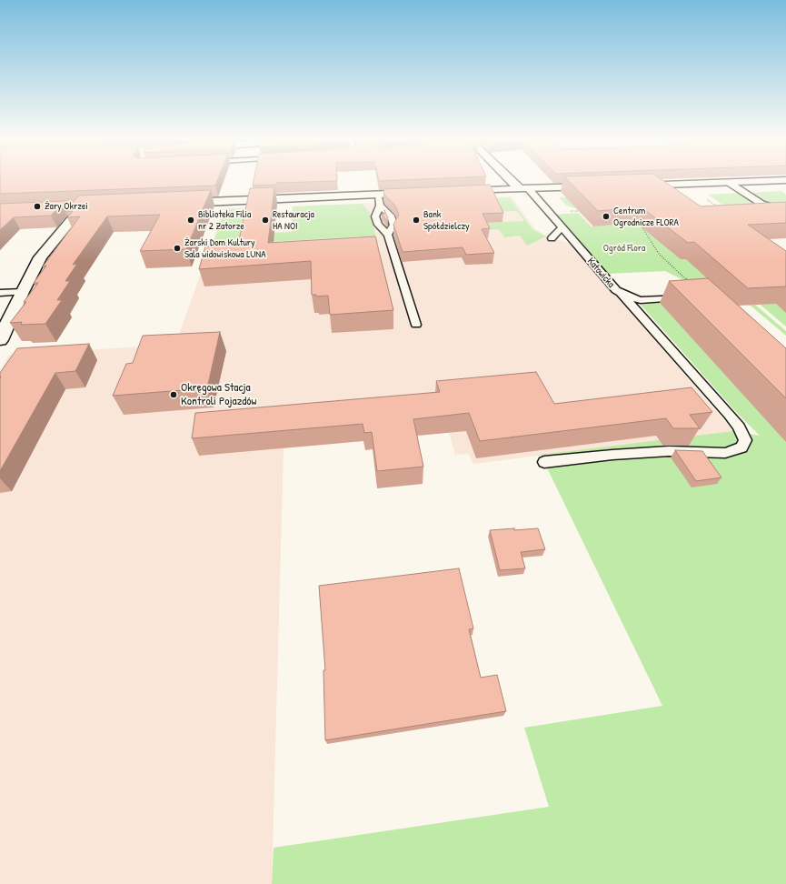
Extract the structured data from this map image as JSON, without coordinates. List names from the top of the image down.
{
  "streets": {
    "street": ["Katowicka"]
  },
  "parks": ["Ogród Flora"],
  "places": [
    "Żary Okrzei",
    "Centrum Ogrodnicze FLORA",
    "Biblioteka Filia nr 2 Zatorze",
    "Restauracja HA NOI",
    "Bank Spółdzielczy",
    "Żarski Dom Kultury Sala widowiskowa LUNA",
    "Okręgowa Stacja Kontroli Pojazdów"
  ]
}
